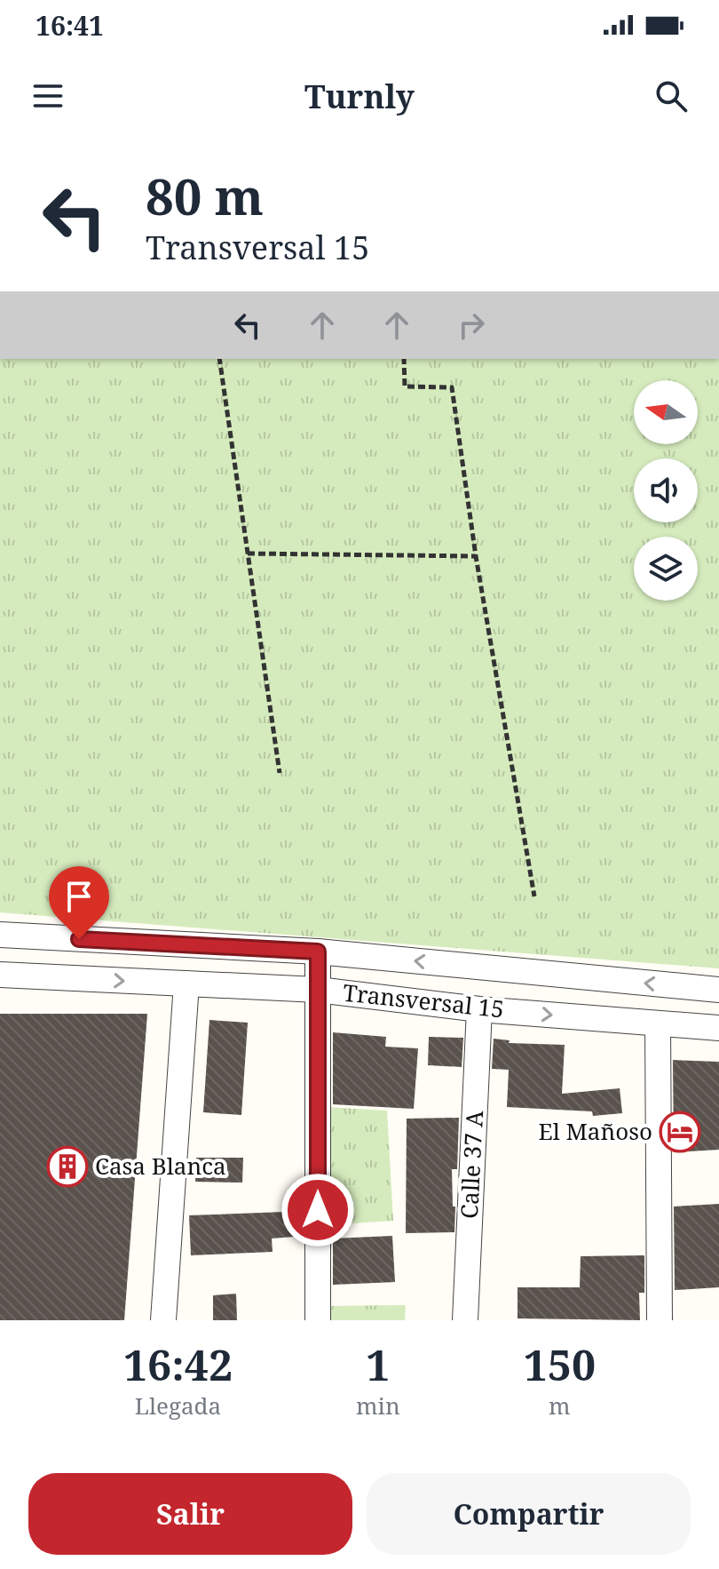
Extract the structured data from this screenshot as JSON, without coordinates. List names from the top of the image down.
{
  "streets": {
    "street": ["Transversal 15", "Calle 37 A"]
  },
  "crossings": [
    ["Transversal 15", "Calle 37 A"]
  ],
  "places": {
    "hotel": ["El Mañoso"],
    "building": ["Casa Blanca"]
  },
  "north": "left",
  "page": {
    "status": "16:41",
    "header": "Turnly",
    "turn": ["80 m", "Transversal 15"],
    "eta": [
      "16:42",
      "Llegada",
      "1",
      "min",
      "150",
      "m"
    ],
    "buttons": ["Salir", "Compartir"]
  }
}
